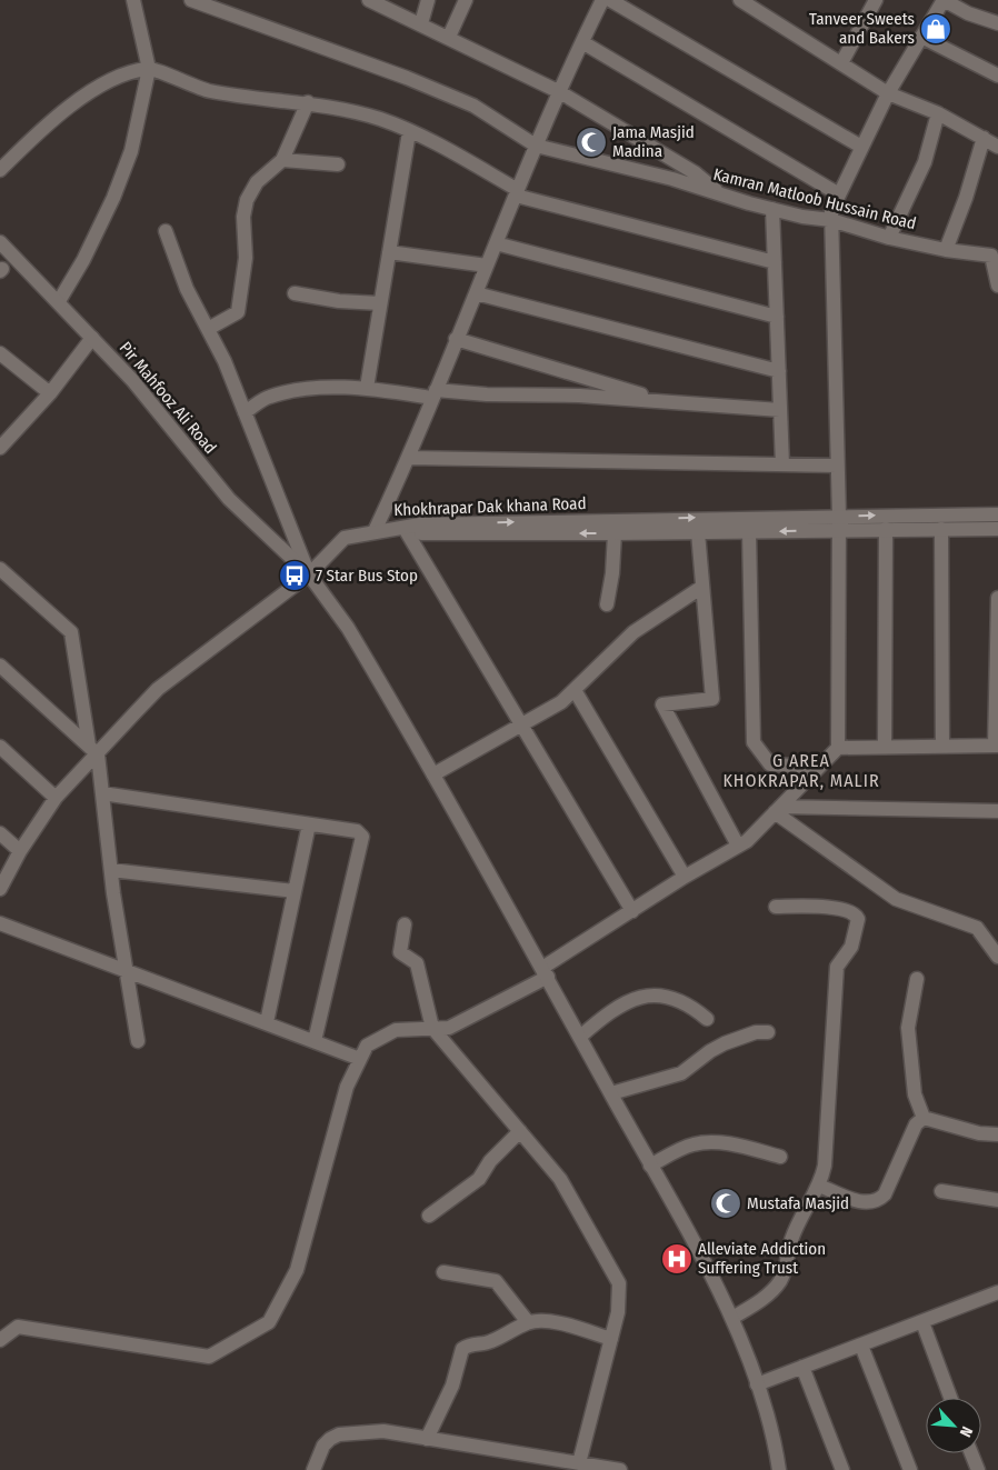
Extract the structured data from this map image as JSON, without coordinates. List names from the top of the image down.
{
  "streets": {
    "street": ["Kamran Matloob Hussain Road", "Pir Mahfooz Ali Road", "Khokhrapar Dak khana Road"]
  },
  "districts": ["G AREA KHOKRAPAR, MALIR"],
  "places": {
    "shop": ["Tanveer Sweets and Bakers"],
    "mosque": ["Jama Masjid Madina", "Mustafa Masjid"],
    "bus stop": ["7 Star Bus Stop"],
    "hospital": ["Alleviate Addiction Suffering Trust"]
  },
  "north": "bottom right"
}
